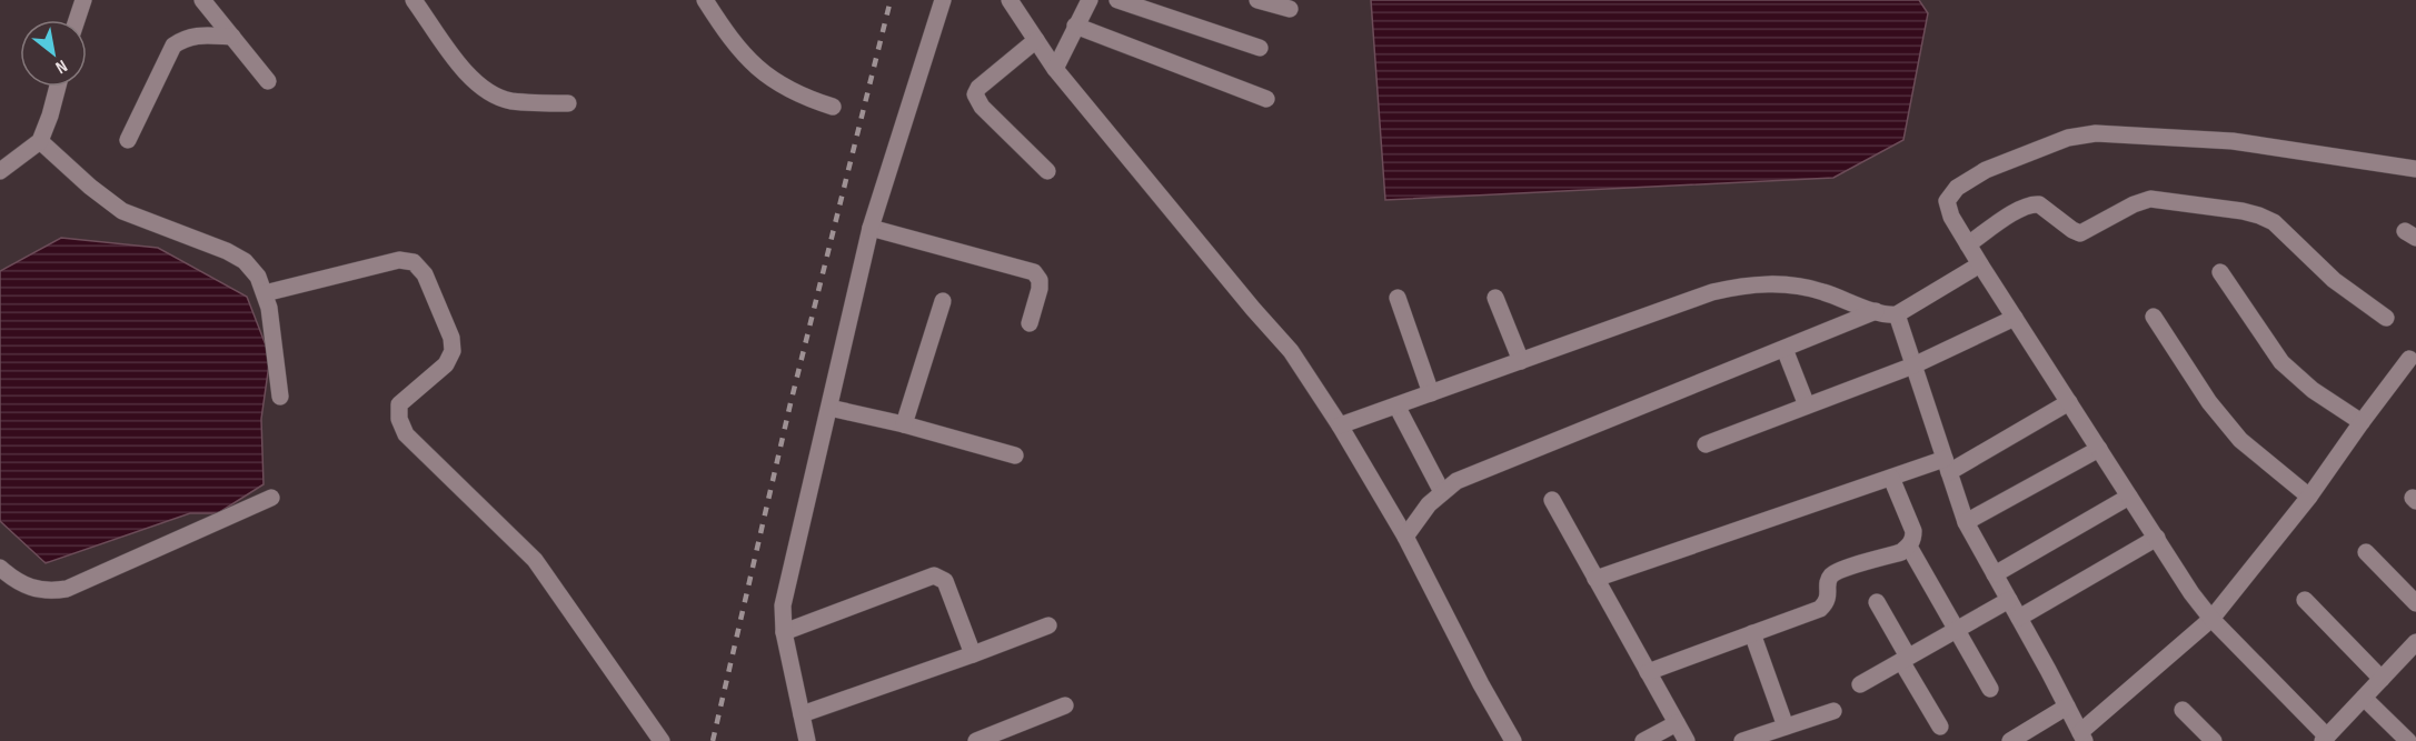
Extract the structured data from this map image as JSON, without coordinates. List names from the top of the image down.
{
  "north": "bottom right"
}
